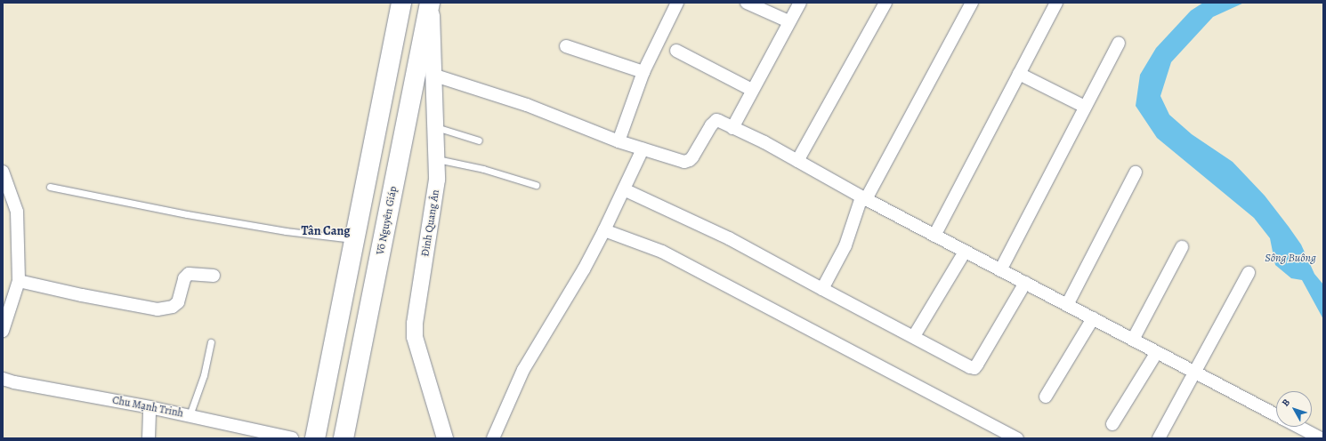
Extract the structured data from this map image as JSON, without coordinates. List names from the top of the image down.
{
  "streets": {
    "highway": ["Võ Nguyên Giáp"],
    "street": ["Đinh Quang Ân", "Chu Mạnh Trinh"]
  },
  "crossings": [
    ["Võ Nguyên Giáp", "Đinh Quang Ân"]
  ],
  "districts": ["Tân Cang"],
  "water": ["Sông Buông"],
  "north": "top left"
}
